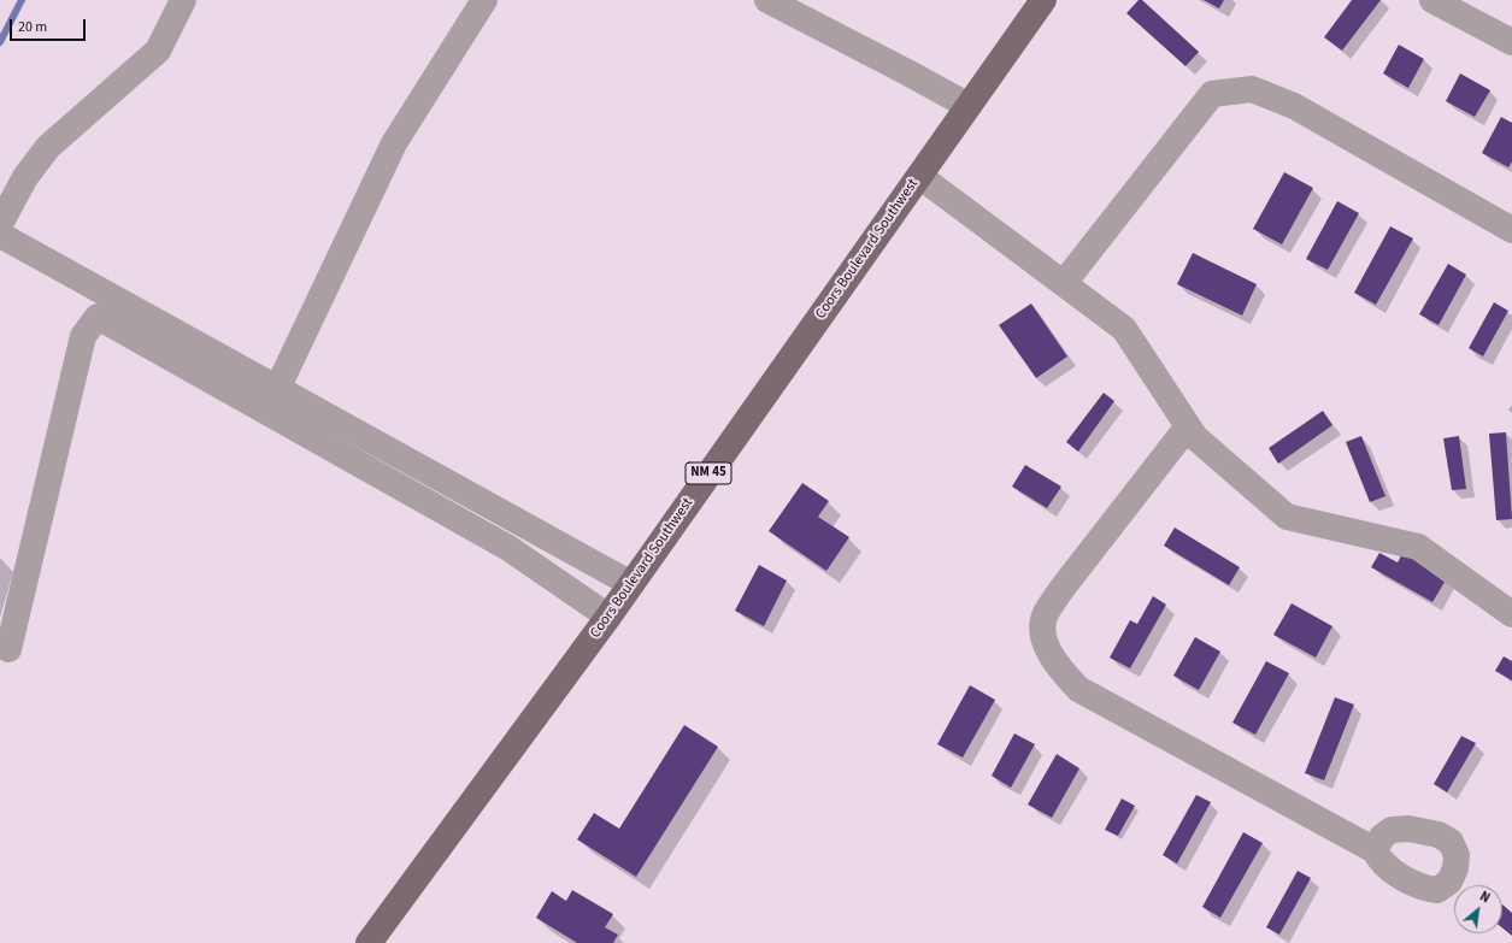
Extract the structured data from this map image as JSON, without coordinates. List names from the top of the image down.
{
  "streets": {
    "main road": ["Coors Boulevard Southwest", "NM 45"]
  },
  "scale_bar": "20 m",
  "north": "top right"
}
